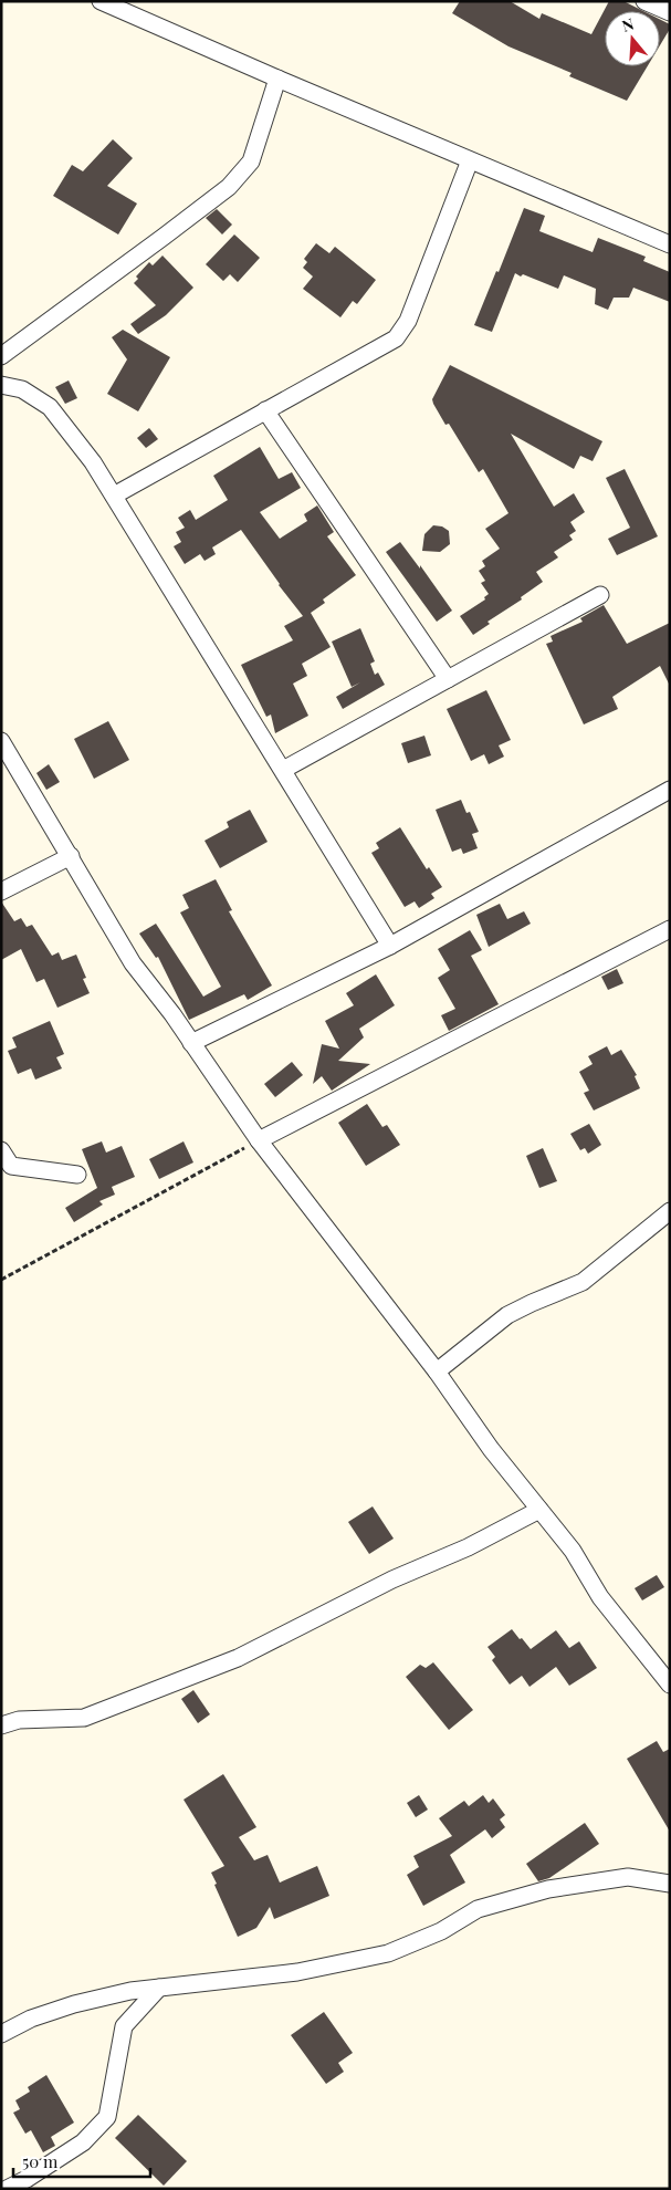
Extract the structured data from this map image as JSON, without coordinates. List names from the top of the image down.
{
  "scale_bar": "50 m",
  "north": "top"
}
